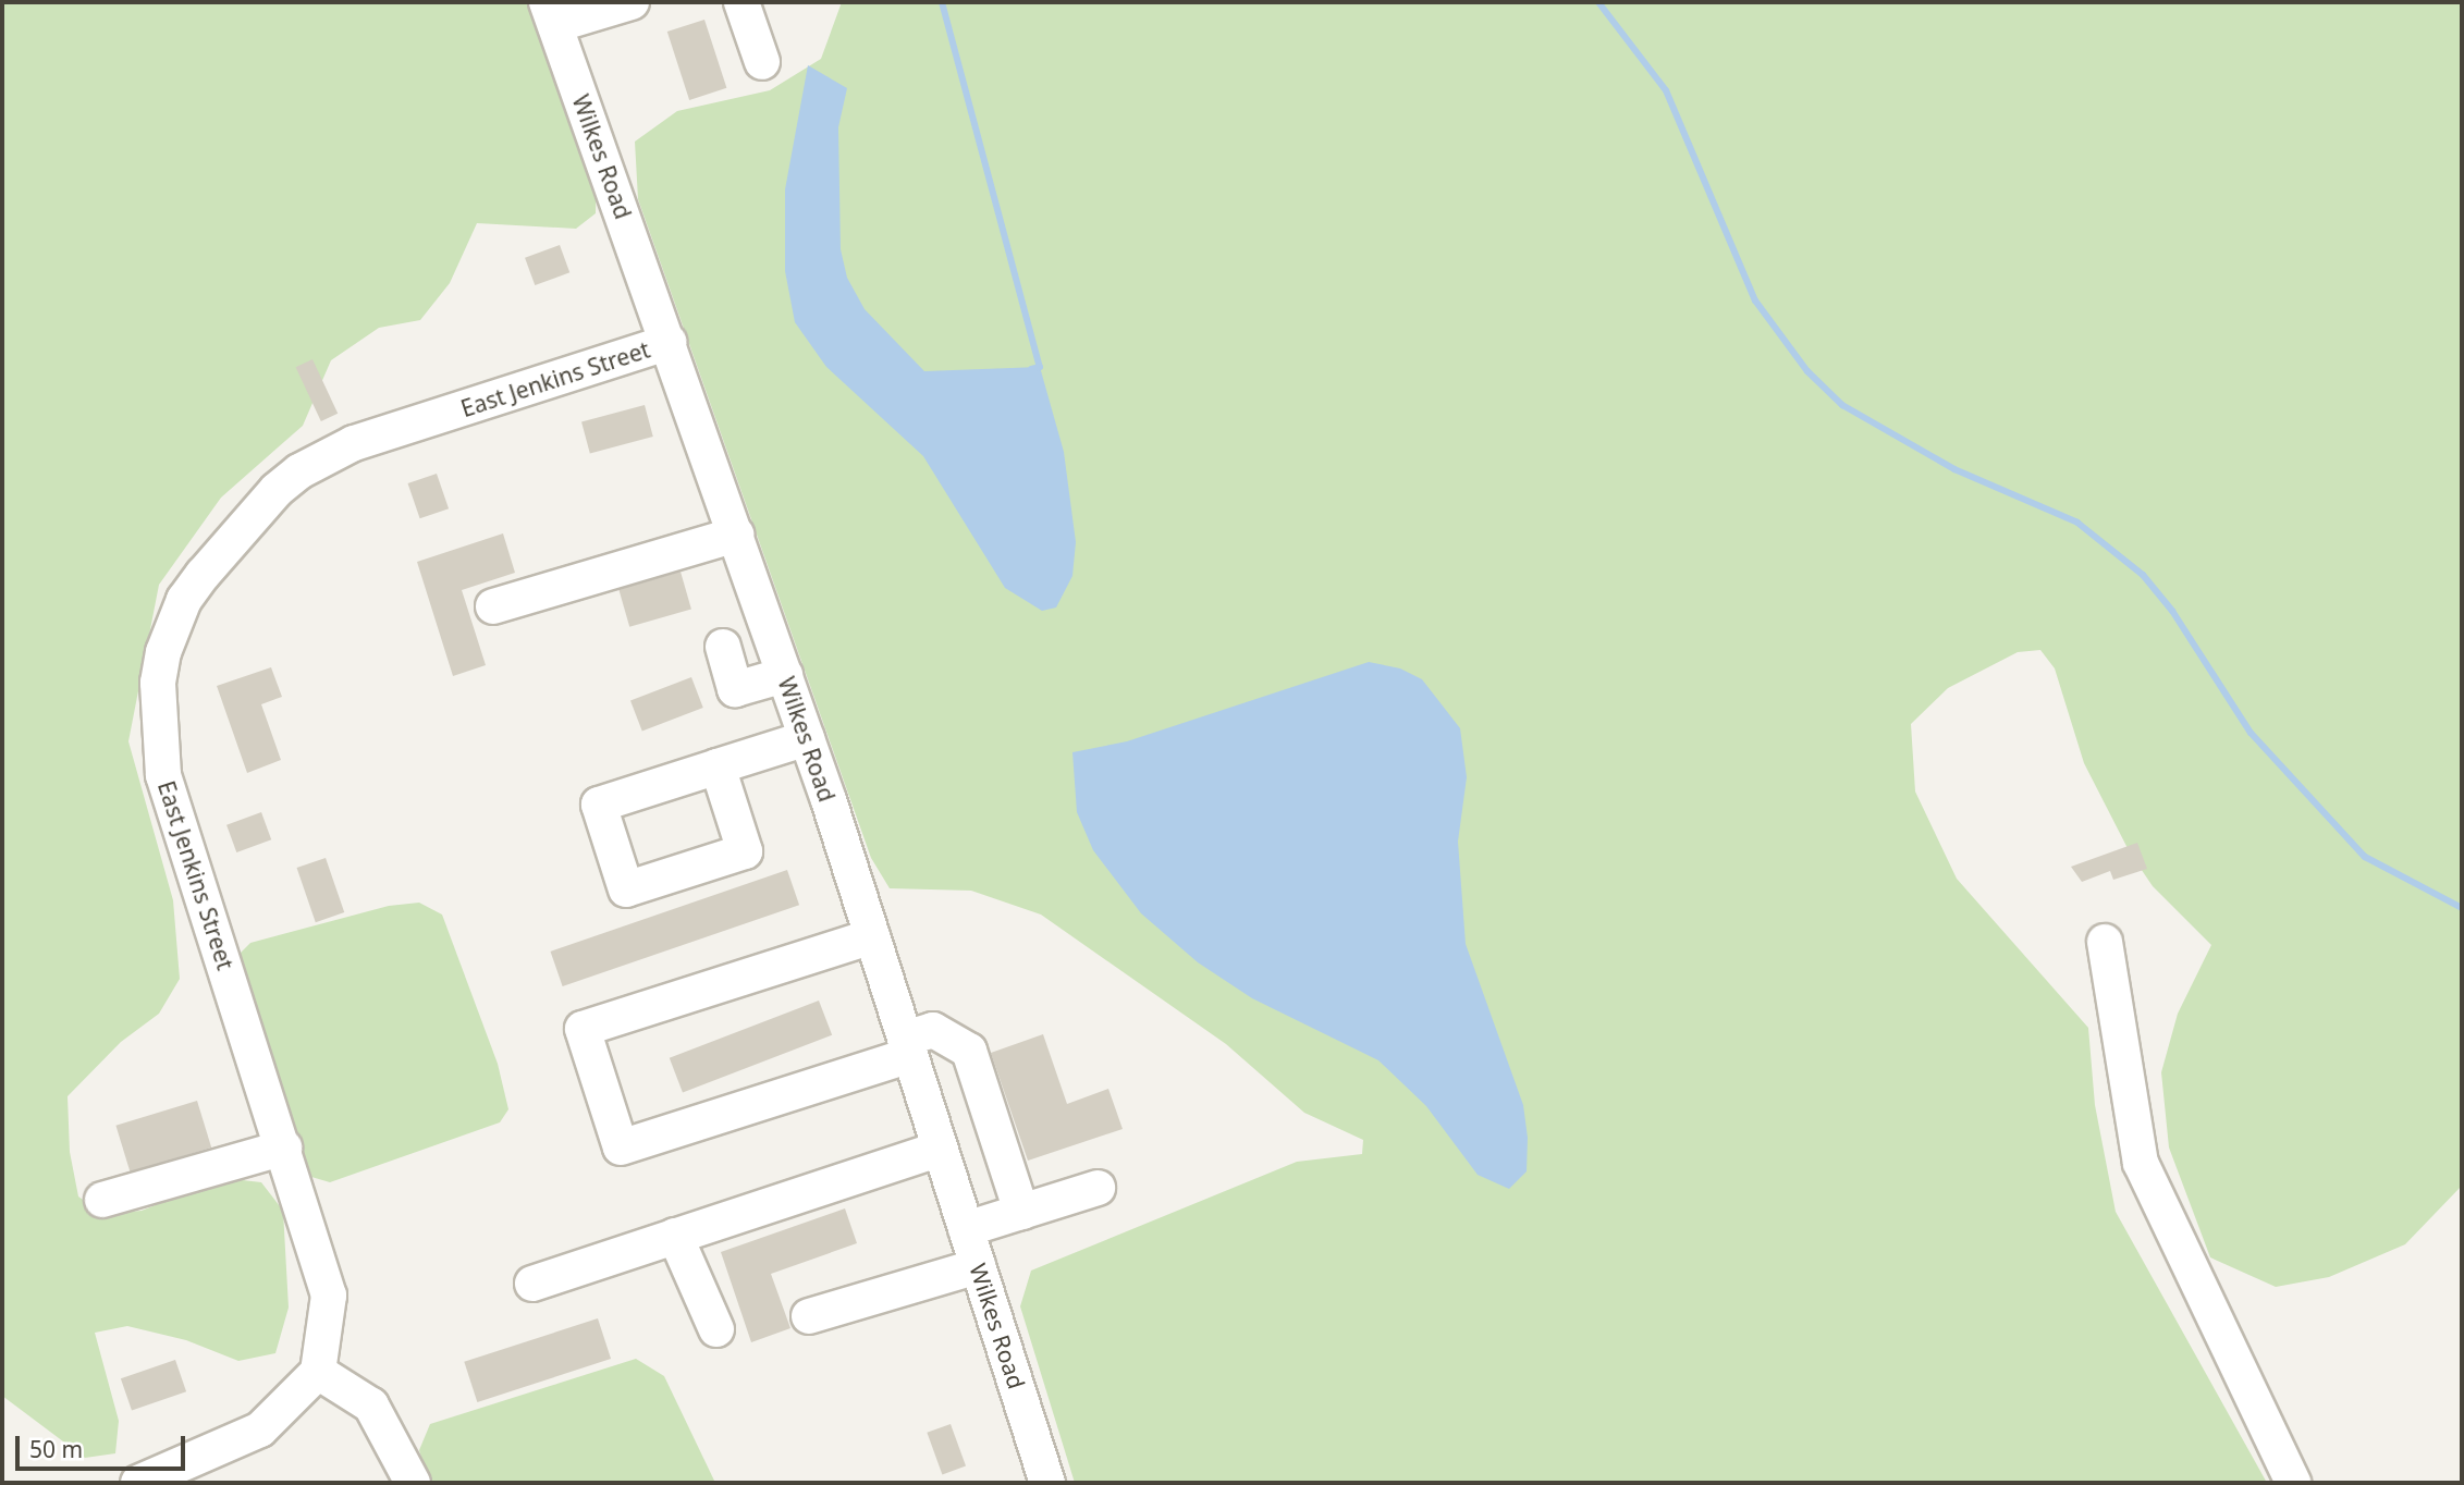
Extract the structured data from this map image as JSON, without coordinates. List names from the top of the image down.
{
  "streets": {
    "street": ["Wilkes Road", "East Jenkins Street"]
  },
  "crossings": [
    ["Wilkes Road", "East Jenkins Street"]
  ],
  "scale_bar": "50 m"
}
